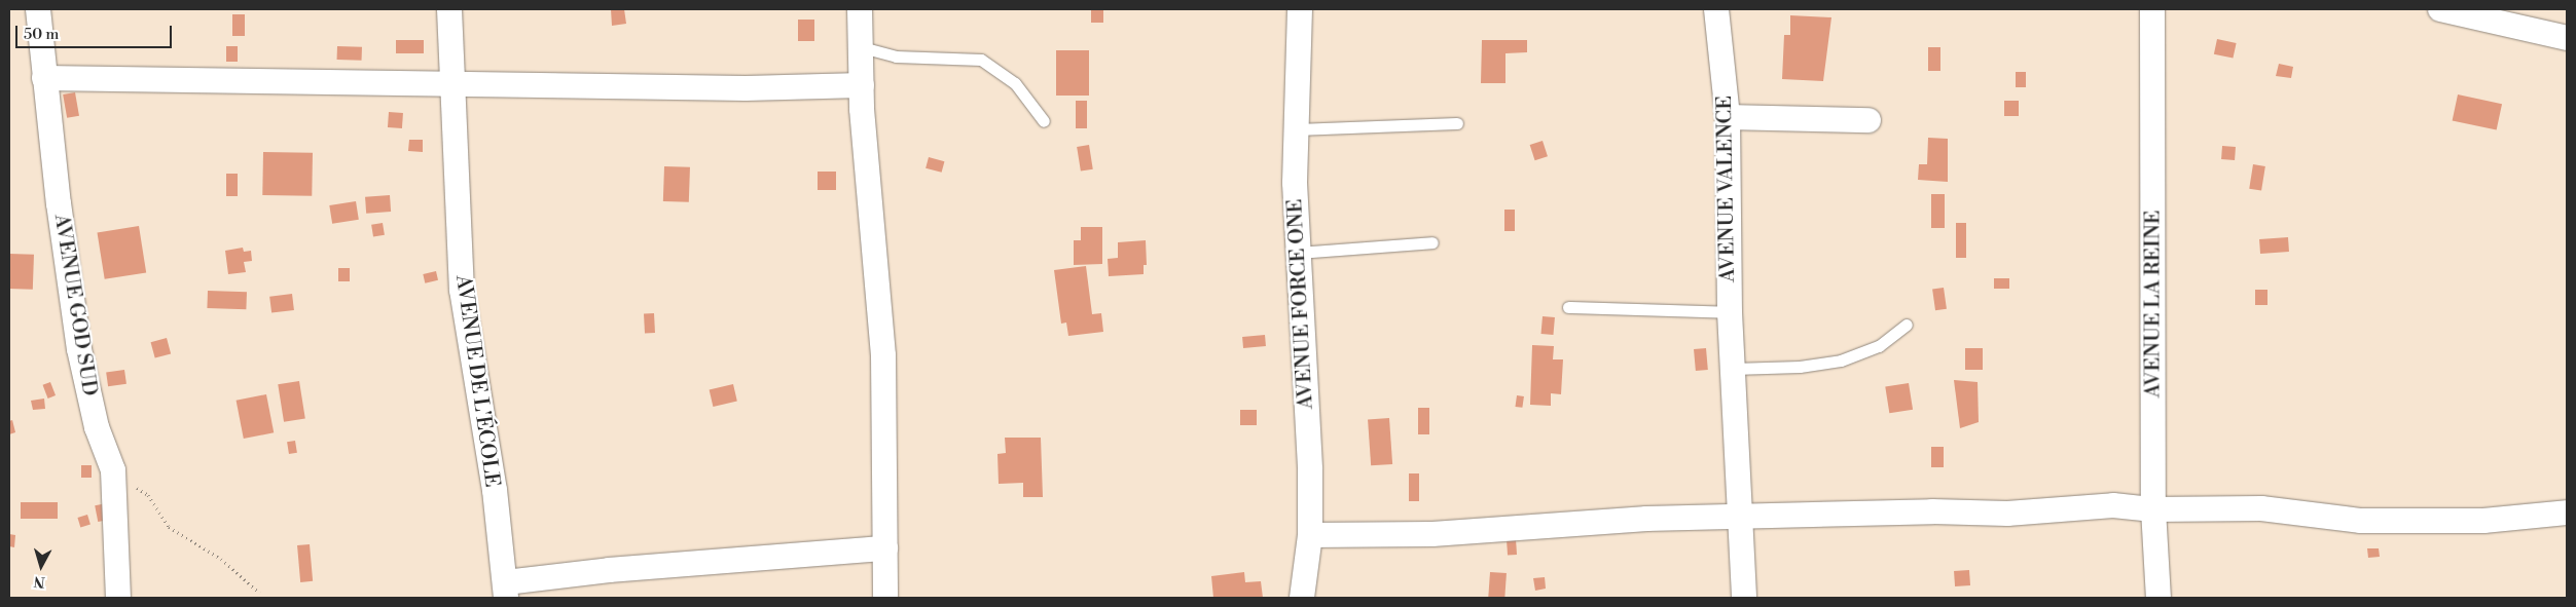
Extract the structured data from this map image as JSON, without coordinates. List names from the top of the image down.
{
  "streets": {
    "street": [
      "AVENUE VALENCE",
      "AVENUE FORCE ONE",
      "AVENUE LA REINE",
      "AVENUE GOD SUD",
      "AVENUE DE L'ÉCOLE"
    ]
  },
  "scale_bar": "50 m",
  "north": "bottom"
}
